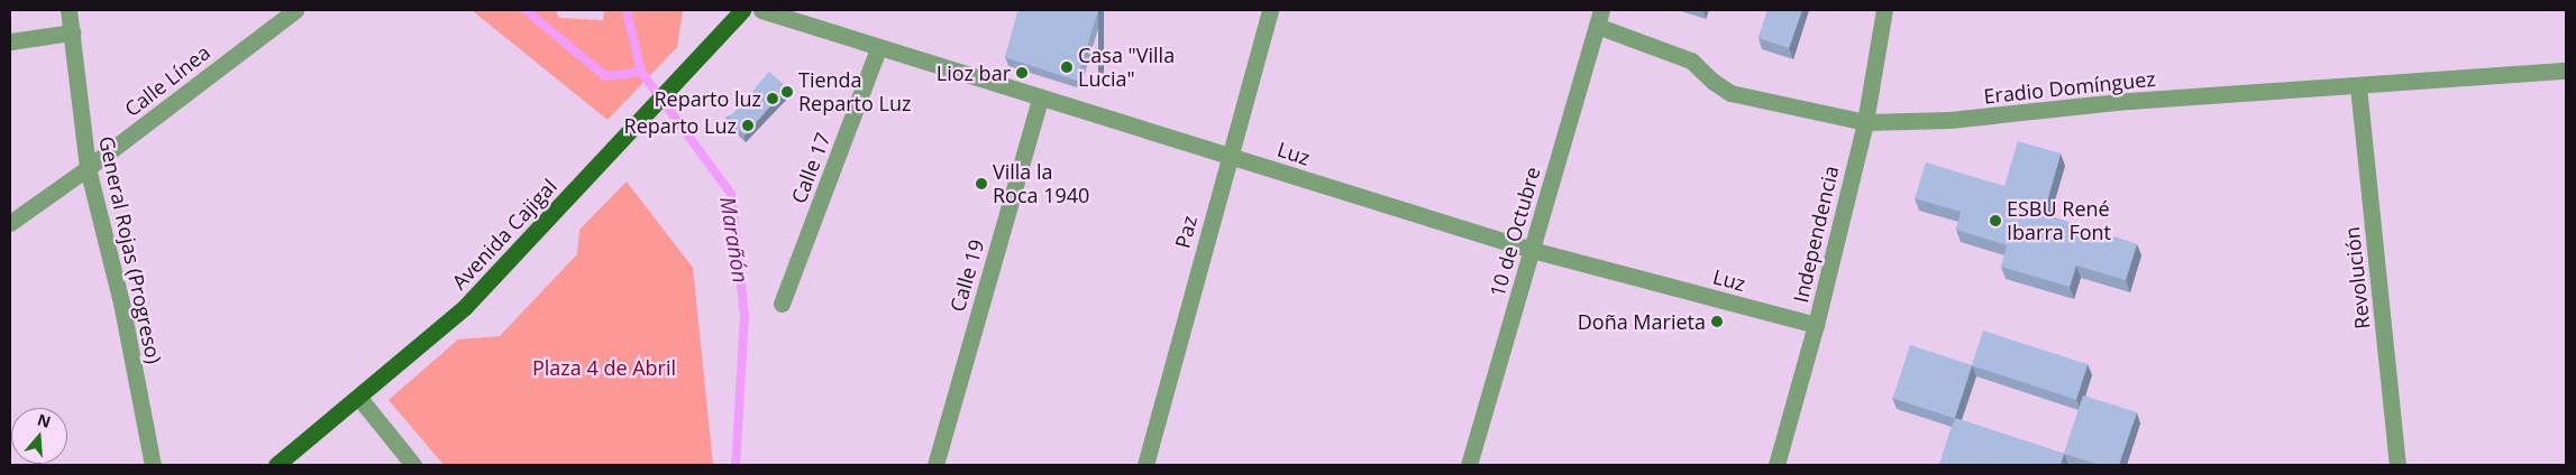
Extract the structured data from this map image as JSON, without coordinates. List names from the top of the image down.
{
  "streets": {
    "main road": ["Avenida Cajigal"],
    "street": [
      "Calle Línea",
      "Eradio Domínguez",
      "Luz",
      "Calle 17",
      "Paz",
      "10 de Octubre",
      "Independencia",
      "General Rojas (Progreso)",
      "Calle 19",
      "Revolución"
    ]
  },
  "crossings": [
    ["Calle Línea", "General Rojas (Progreso)"],
    ["Eradio Domínguez", "10 de Octubre"],
    ["Eradio Domínguez", "Independencia"],
    ["Eradio Domínguez", "Revolución"],
    ["Luz", "Calle 17"],
    ["Luz", "Paz"],
    ["Luz", "10 de Octubre"],
    ["Luz", "Independencia"],
    ["Luz", "Calle 19"]
  ],
  "water": ["Marañón"],
  "parks": ["Plaza 4 de Abril"],
  "places": [
    "Casa \"Villa Lucia\"",
    "Lioz bar",
    "Tienda Reparto Luz",
    "Reparto luz",
    "Reparto Luz",
    "Villa la Roca 1940",
    "ESBU René Ibarra Font",
    "Doña Marieta"
  ],
  "north": "top"
}
